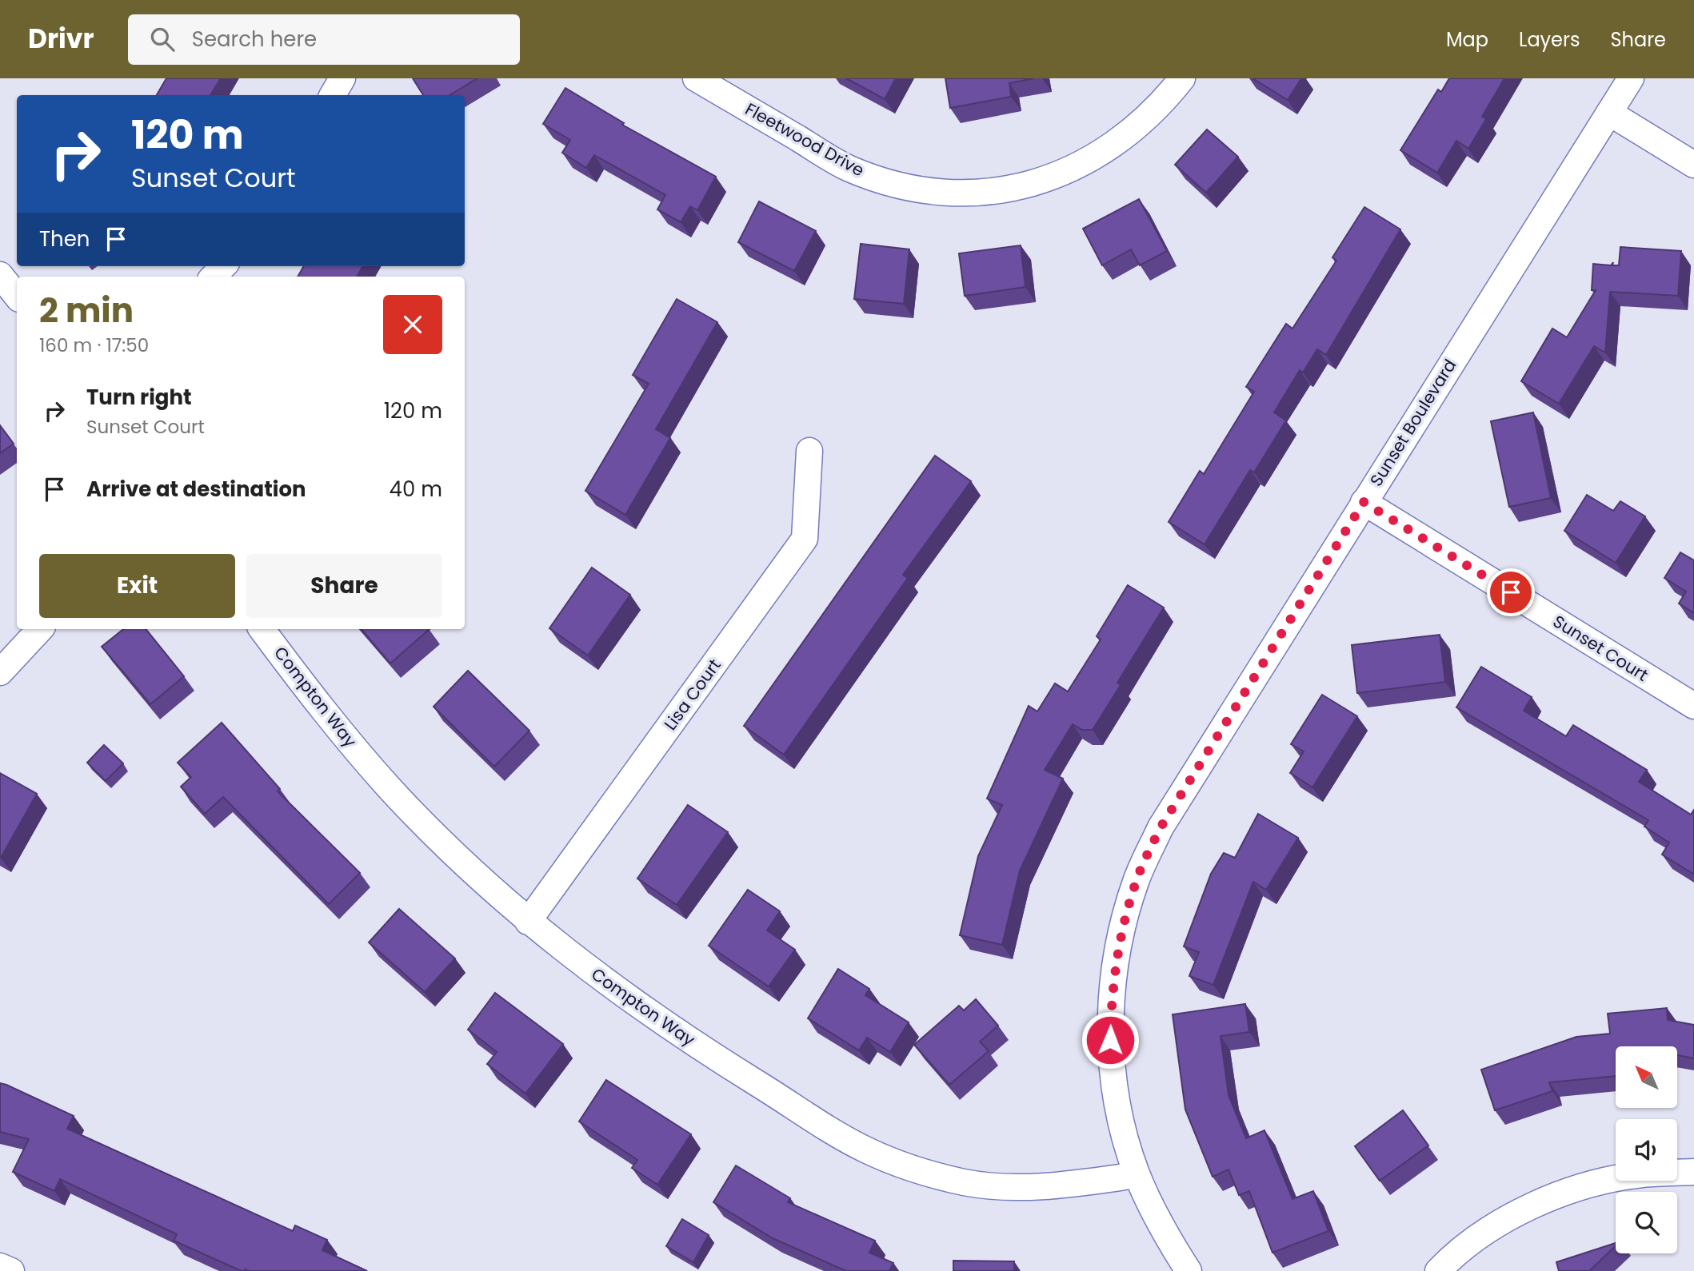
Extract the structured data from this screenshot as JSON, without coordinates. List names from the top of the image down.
{
  "streets": {
    "street": [
      "Fleetwood Drive",
      "Sunset Boulevard",
      "Sunset Court",
      "Lisa Court",
      "Compton Way"
    ]
  },
  "crossings": [
    ["Sunset Boulevard", "Sunset Court"],
    ["Sunset Boulevard", "Compton Way"],
    ["Lisa Court", "Compton Way"]
  ],
  "north": "top left",
  "page": {
    "header": "Drivr",
    "search": "Search here",
    "nav": ["Map", "Layers", "Share"],
    "turn": ["120 m", "Sunset Court"],
    "then": "Then",
    "heading": ["2 min", "160 m · 17:50"],
    "list": [
      {
        "name": "Turn right",
        "note": "Sunset Court",
        "value": "120 m"
      },
      {
        "name": "Arrive at destination",
        "value": "40 m"
      }
    ],
    "buttons": ["Exit", "Share"]
  }
}
